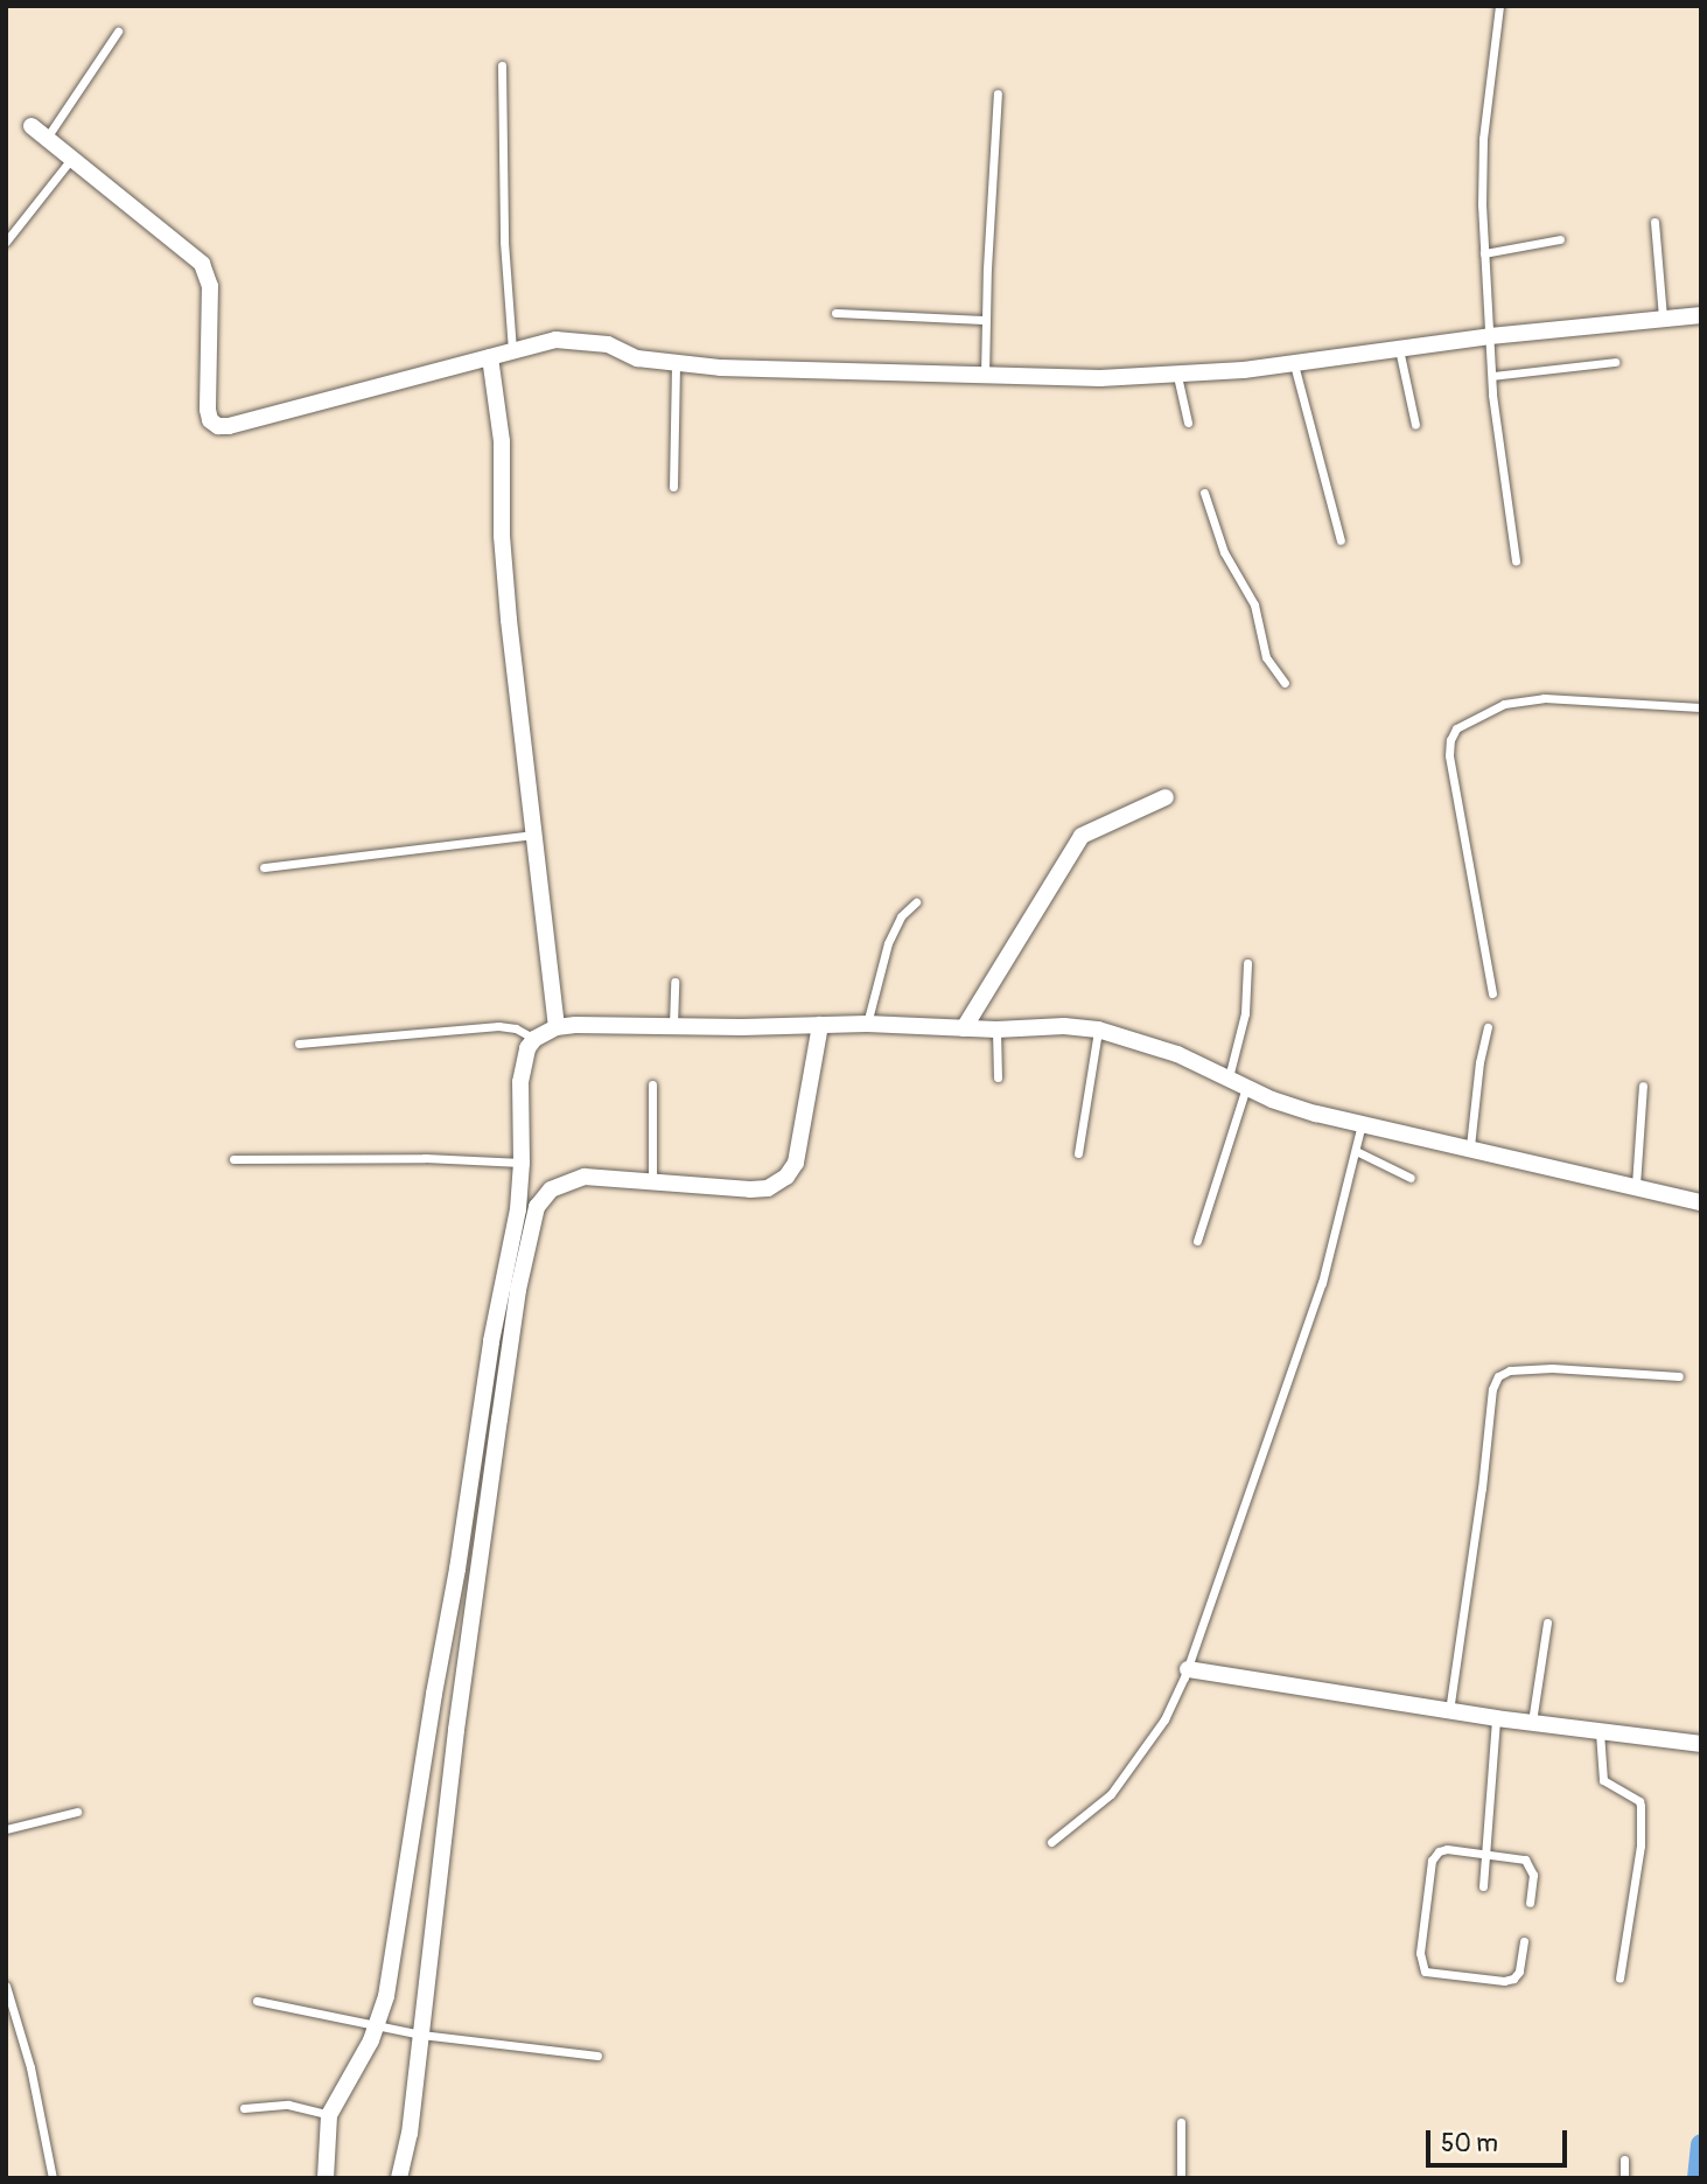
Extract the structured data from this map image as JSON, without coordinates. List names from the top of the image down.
{
  "scale_bar": "50 m"
}
